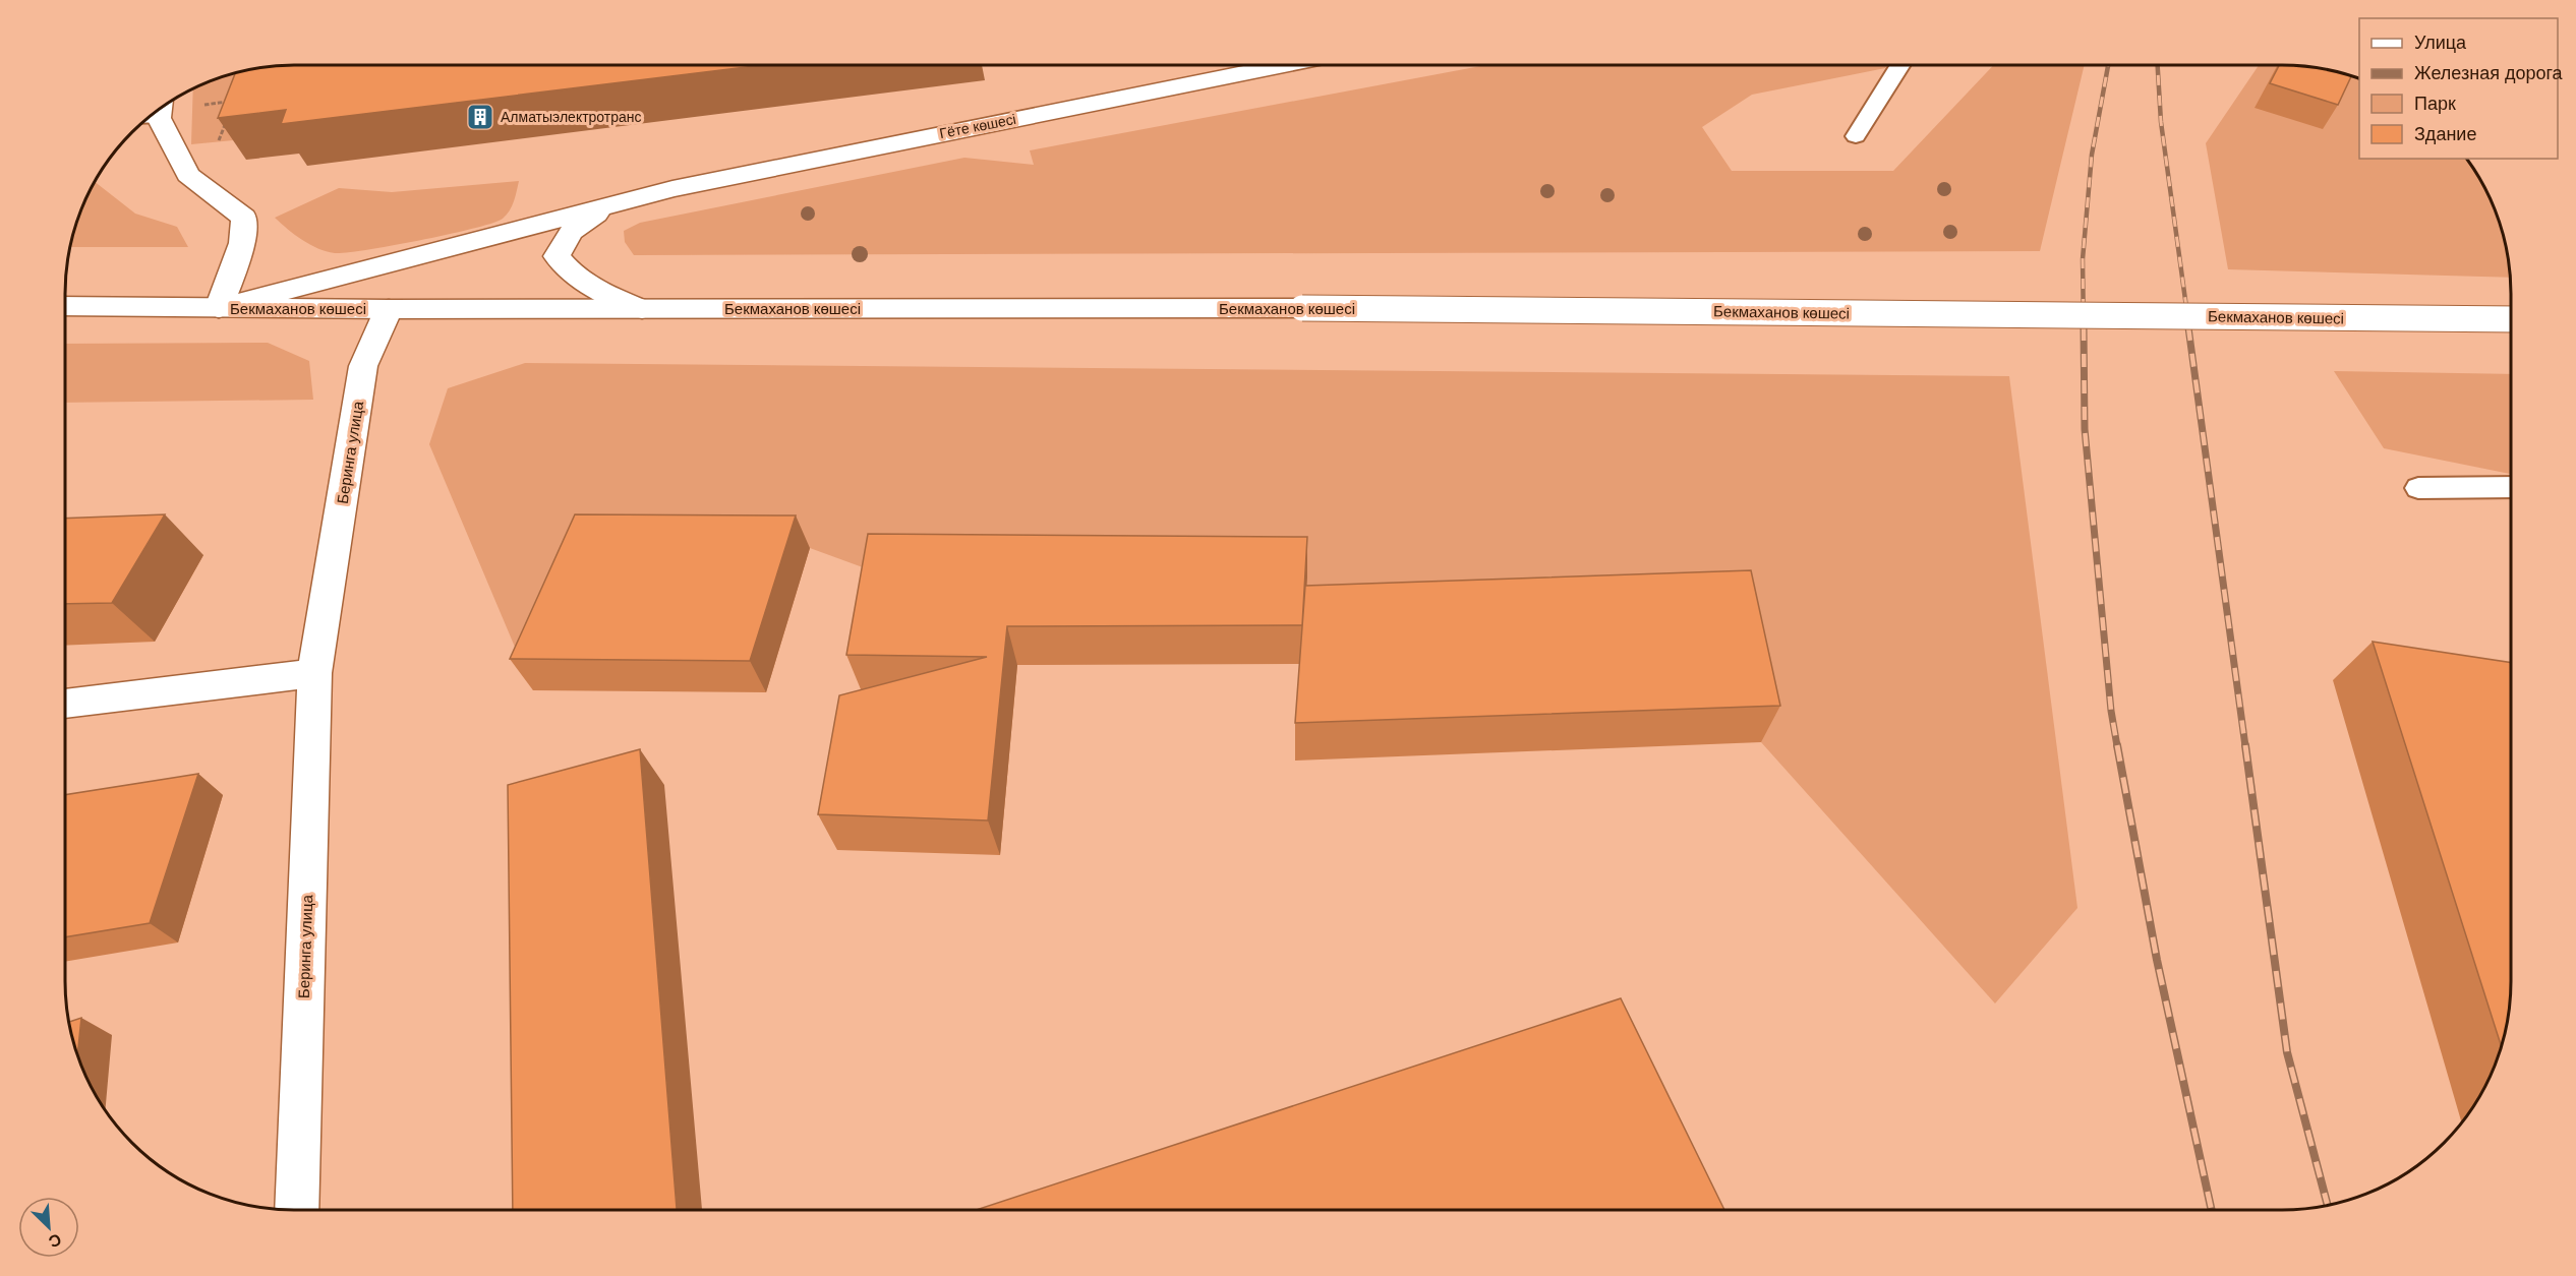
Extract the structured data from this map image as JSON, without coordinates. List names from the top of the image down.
{
  "streets": {
    "main road": ["Гёте көшесі", "Бекмаханов көшесі", "Беринга улица"]
  },
  "crossings": [
    ["Бекмаханов көшесі", "Беринга улица"]
  ],
  "places": {
    "building": ["Алматыэлектротранс"]
  },
  "legend": [
    "Улица",
    "Железная дорога",
    "Парк",
    "Здание"
  ],
  "north": "bottom right"
}
